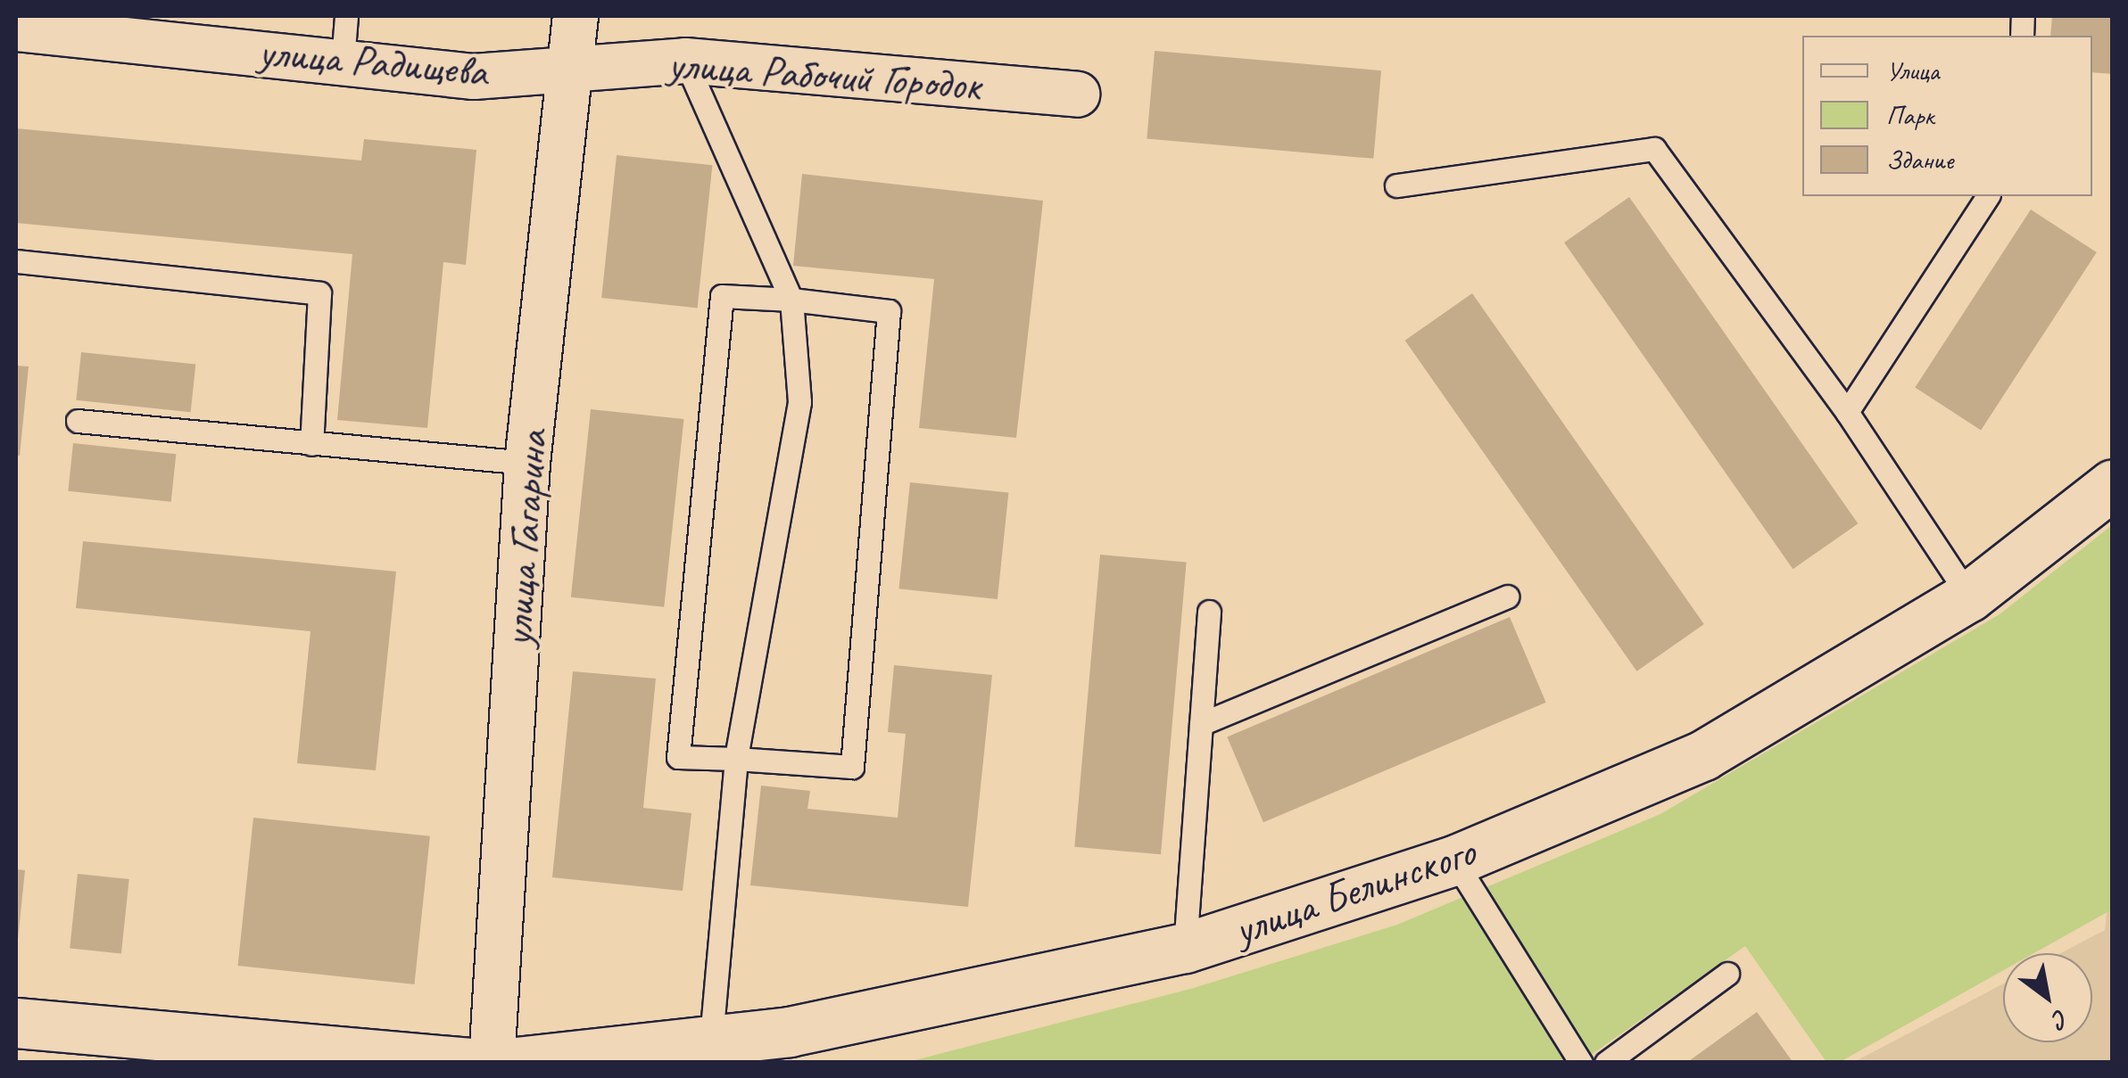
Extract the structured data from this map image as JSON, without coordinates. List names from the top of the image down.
{
  "streets": {
    "street": [
      "улица Радищева",
      "улица Рабочий Городок",
      "улица Гагарина",
      "улица Белинского"
    ]
  },
  "crossings": [
    ["улица Радищева", "улица Рабочий Городок"],
    ["улица Радищева", "улица Гагарина"],
    ["улица Рабочий Городок", "улица Гагарина"]
  ],
  "legend": ["Улица", "Парк", "Здание"],
  "north": "bottom right"
}
